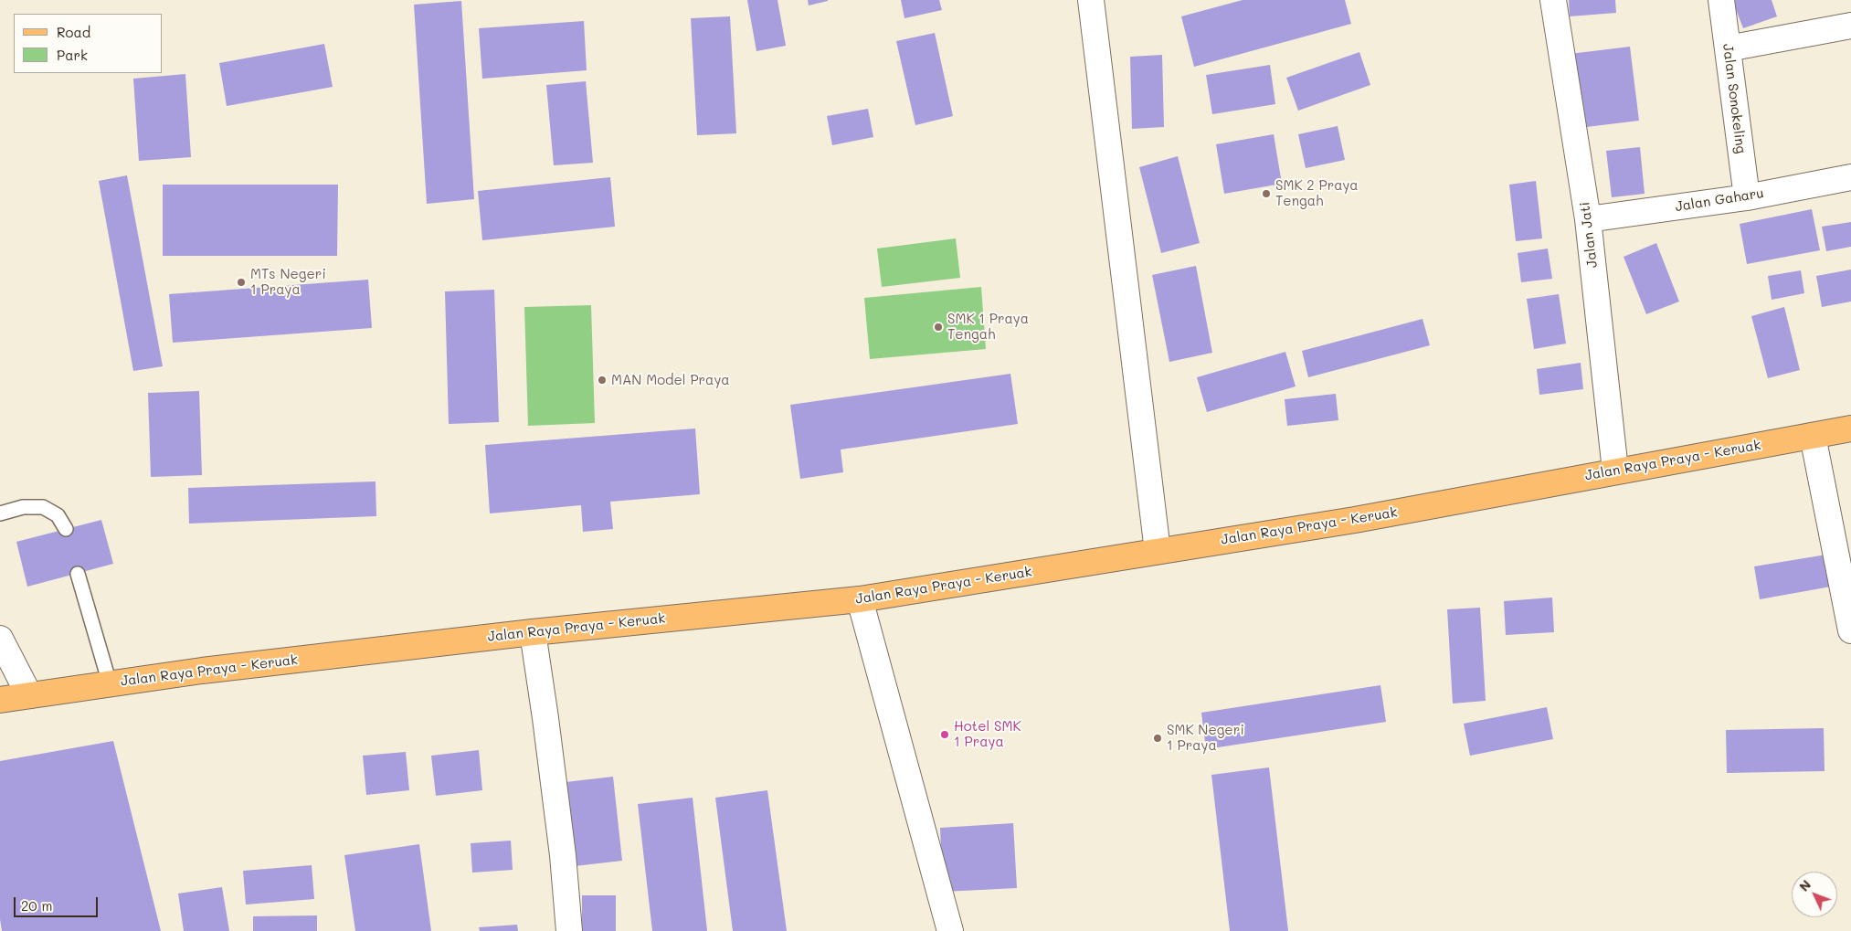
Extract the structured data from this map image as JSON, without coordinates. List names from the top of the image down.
{
  "streets": {
    "main road": ["Jalan Raya Praya - Keruak"],
    "street": ["Jalan Sonokeling", "Jalan Gaharu", "Jalan Jati"]
  },
  "crossings": [
    ["Jalan Sonokeling", "Jalan Gaharu"],
    ["Jalan Gaharu", "Jalan Jati"],
    ["Jalan Jati", "Jalan Raya Praya - Keruak"]
  ],
  "places": [
    "SMK 2 Praya Tengah",
    "MTs Negeri 1 Praya",
    "SMK 1 Praya Tengah",
    "MAN Model Praya",
    "Hotel SMK 1 Praya",
    "SMK Negeri 1 Praya"
  ],
  "legend": ["Road", "Park"],
  "scale_bar": "20 m",
  "north": "top left"
}
